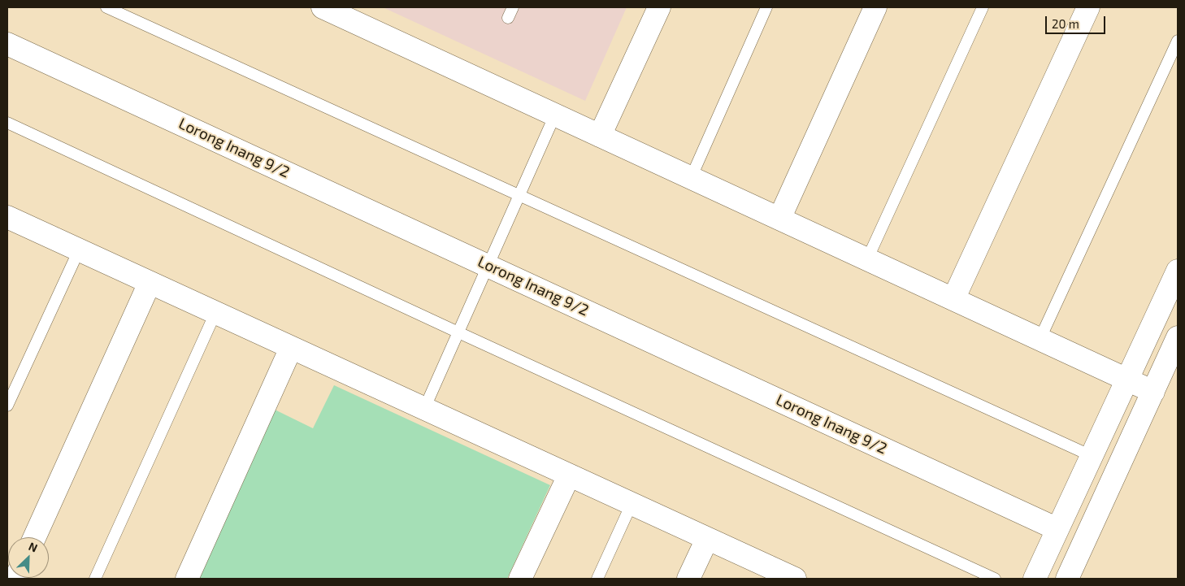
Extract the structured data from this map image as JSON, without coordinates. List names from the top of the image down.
{
  "streets": {
    "street": ["Lorong Inang 9/2"]
  },
  "scale_bar": "20 m",
  "north": "top right"
}
